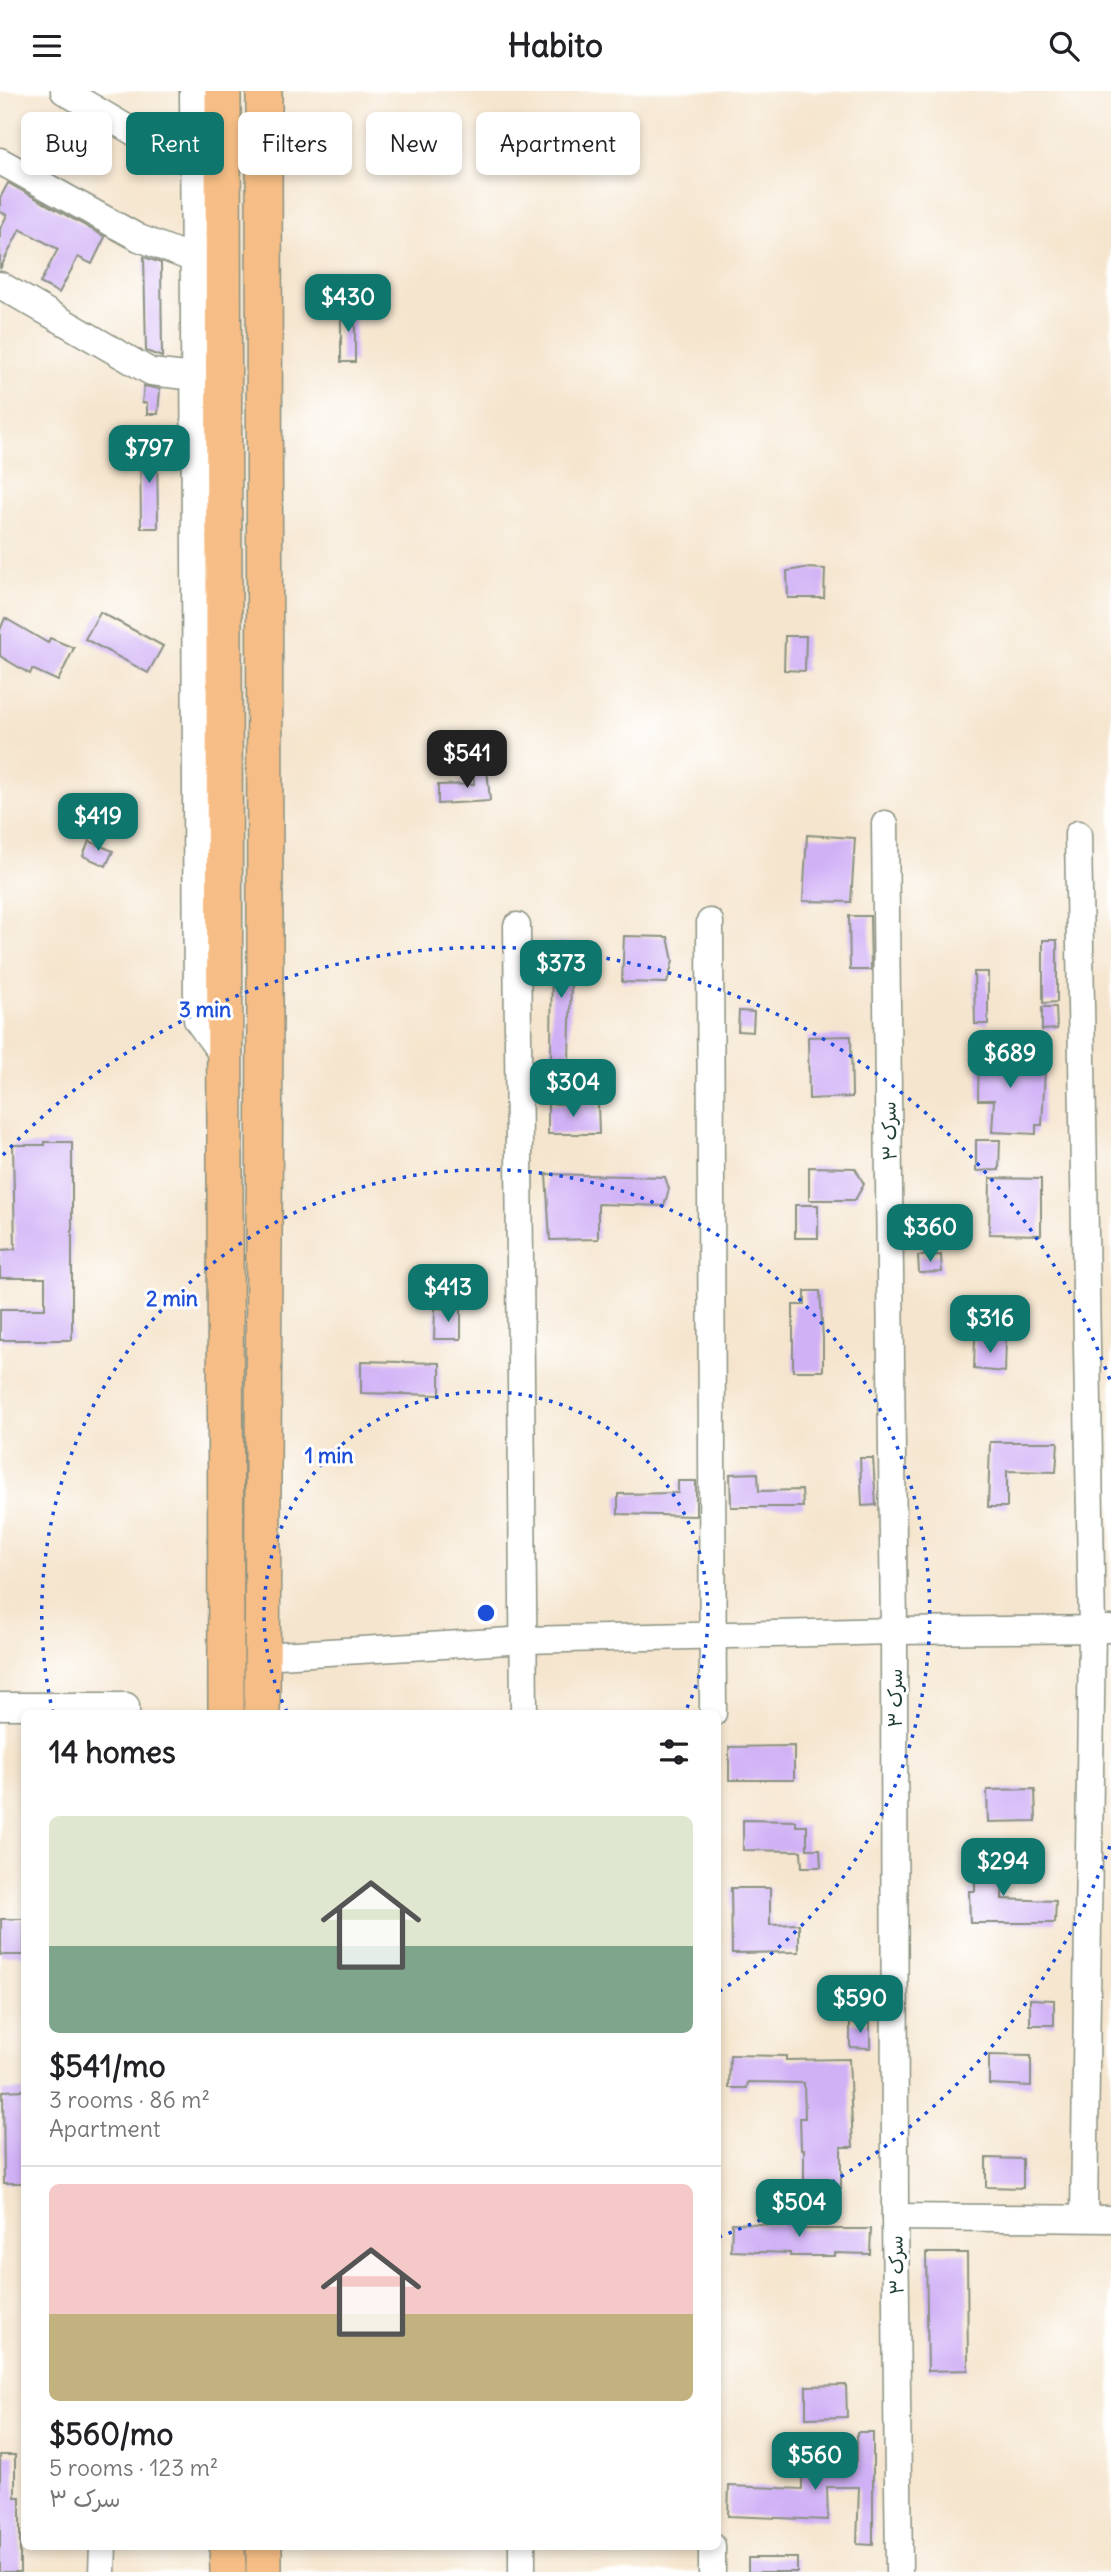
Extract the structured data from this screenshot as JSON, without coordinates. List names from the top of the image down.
{
  "streets": {
    "street": ["سرک ۳"]
  },
  "page": {
    "header": "Habito",
    "chip": [
      "Buy",
      "Rent",
      "Filters",
      "New",
      "Apartment"
    ],
    "price": [
      "$430",
      "$797",
      "$541",
      "$419",
      "$373",
      "$689",
      "$304",
      "$360",
      "$413",
      "$316",
      "$294",
      "$590",
      "$504",
      "$560"
    ],
    "heading": "14 homes",
    "list": [
      {
        "name": "$541/mo",
        "note": "3 rooms · 86 m² · Apartment"
      },
      {
        "name": "$560/mo",
        "note": "5 rooms · 123 m² · سرک ۳"
      }
    ]
  },
  "rings": ["3 min", "2 min", "1 min"]
}
